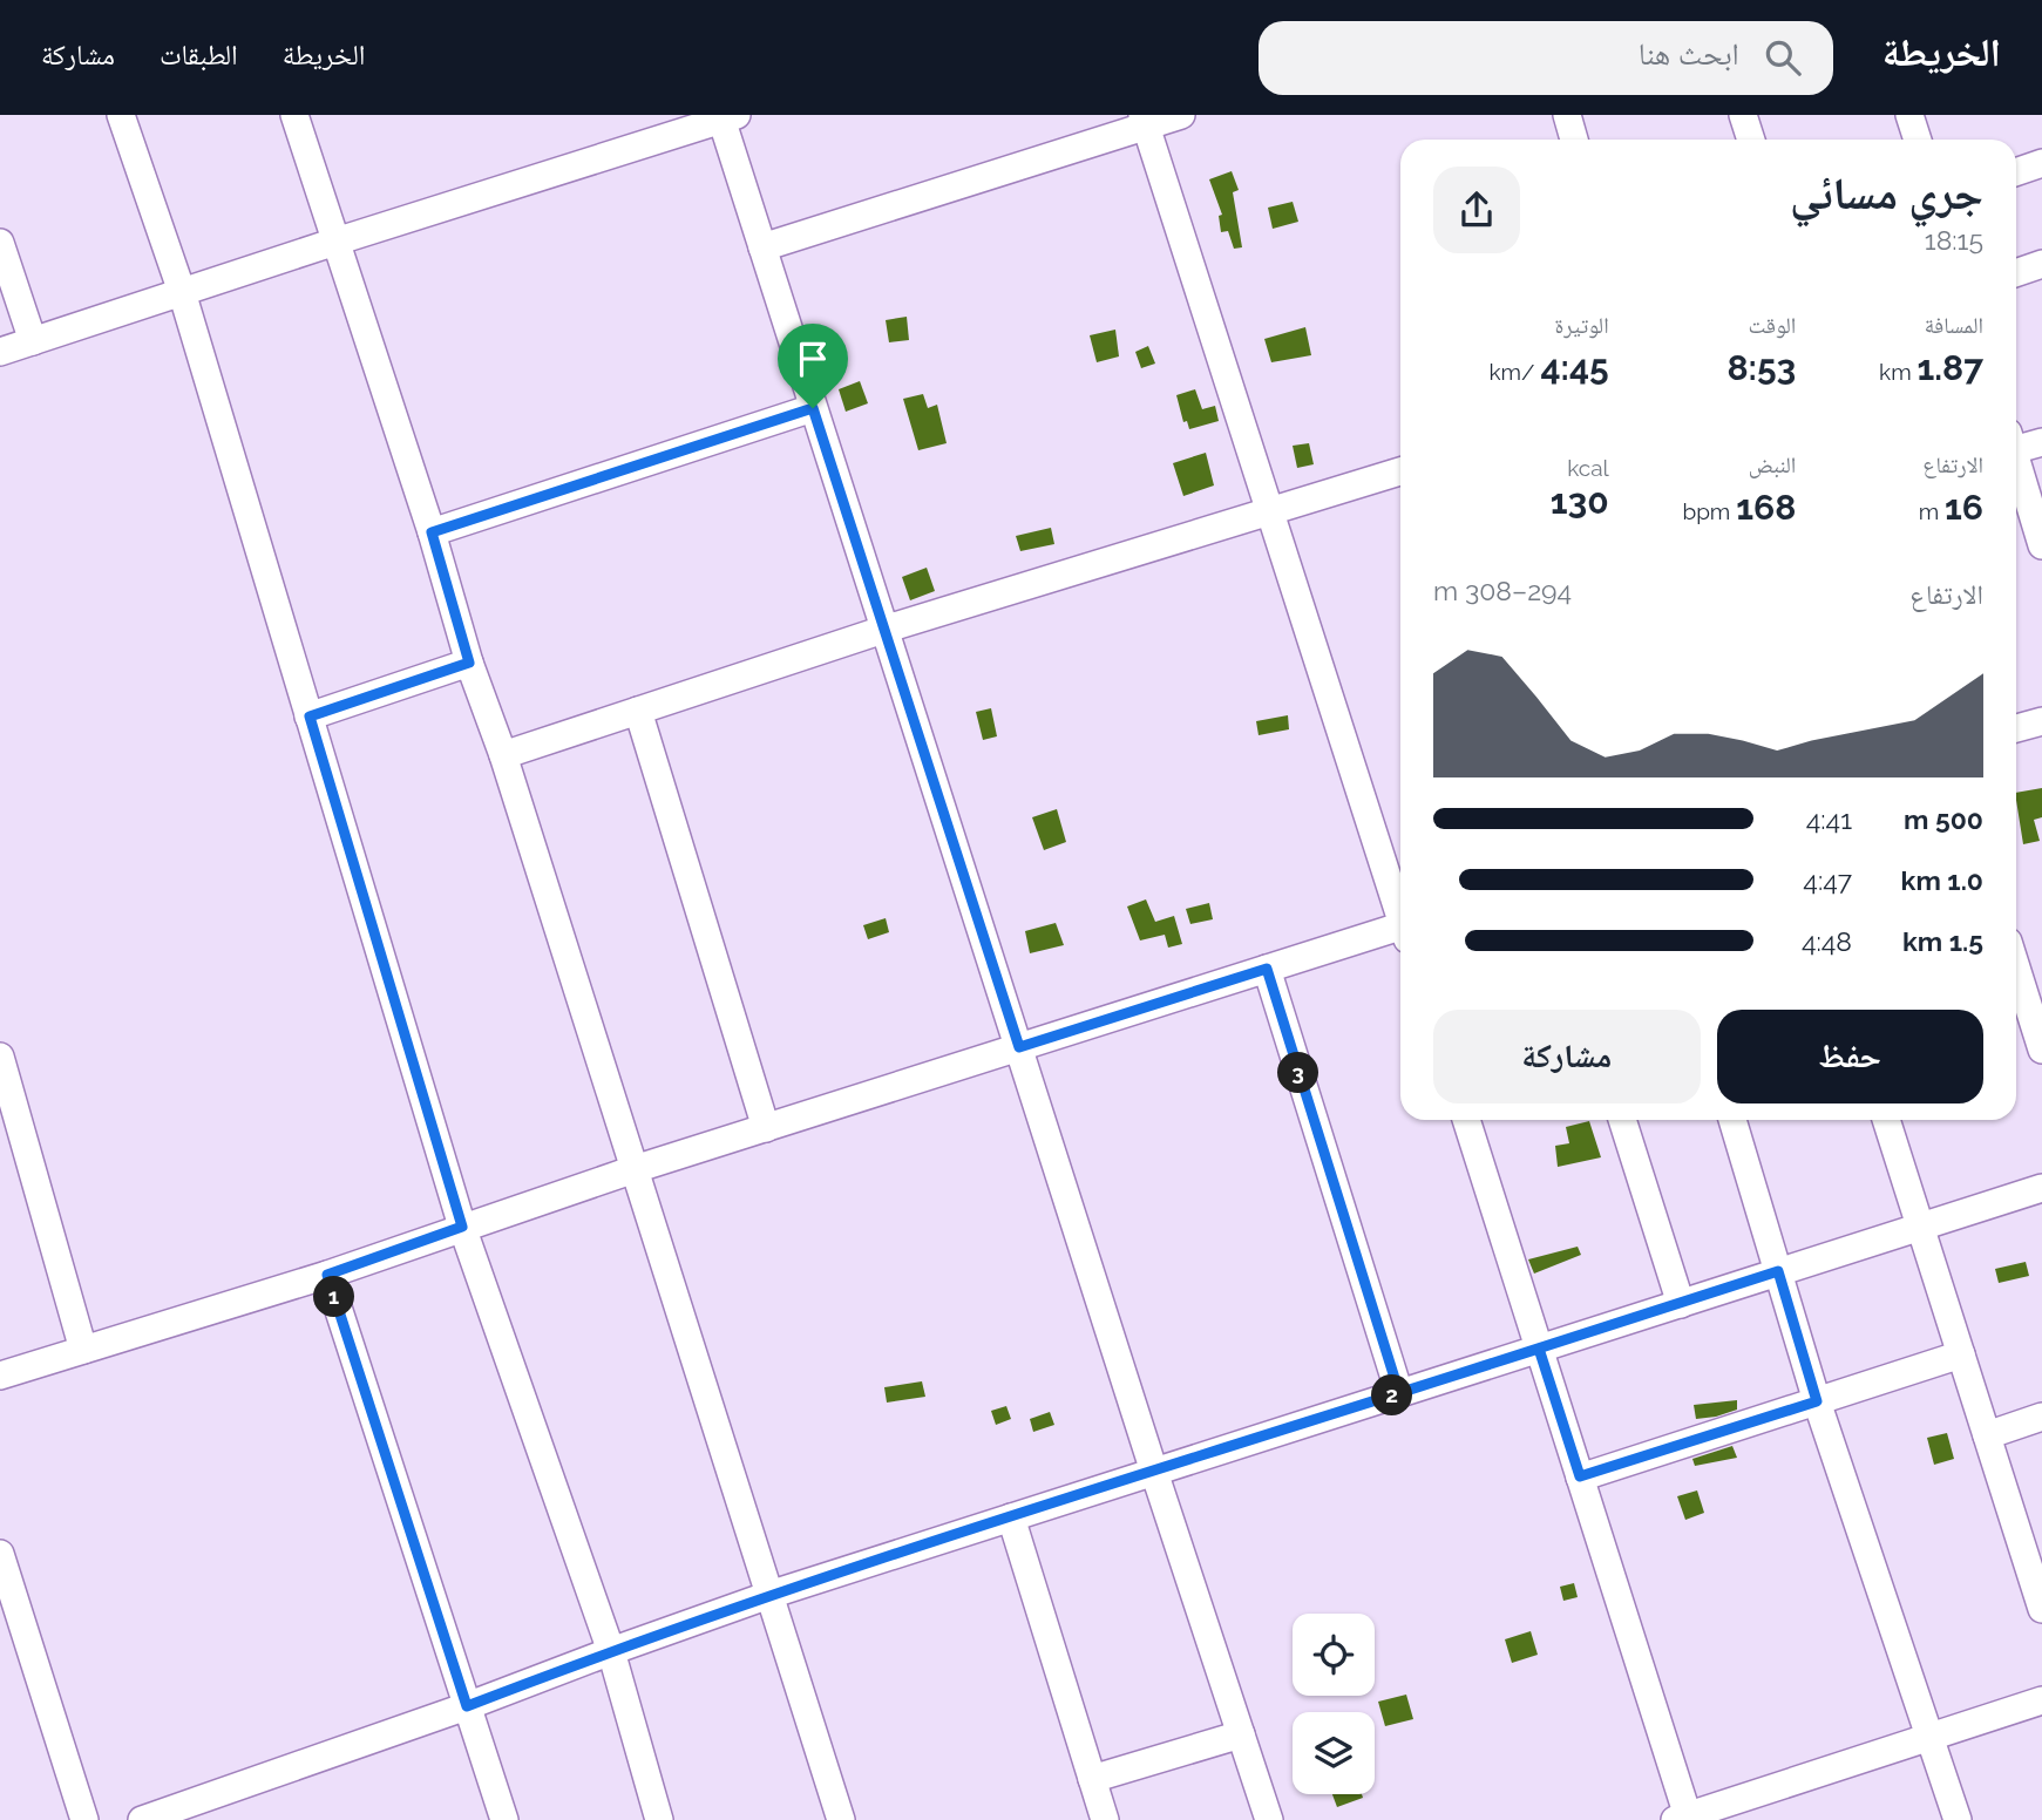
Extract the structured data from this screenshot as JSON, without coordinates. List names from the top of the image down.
{
  "page": {
    "header": "الخريطة",
    "search": "ابحث هنا",
    "nav": ["الخريطة", "الطبقات", "مشاركة"],
    "heading": ["جري مسائي", "18:15"],
    "stats": [
      ["المسافة", "1.87 km"],
      ["الوقت", "8:53"],
      ["الوتيرة", "4:45 /km"],
      ["الارتفاع", "16 m"],
      ["النبض", "168 bpm"],
      ["kcal", "130"]
    ],
    "chart": ["الارتفاع", "294–308 m"],
    "list": [
      {
        "name": "500 m",
        "note": "4:41"
      },
      {
        "name": "1.0 km",
        "note": "4:47"
      },
      {
        "name": "1.5 km",
        "note": "4:48"
      }
    ],
    "buttons": ["حفظ", "مشاركة"],
    "pins": ["3", "1", "2"]
  }
}
